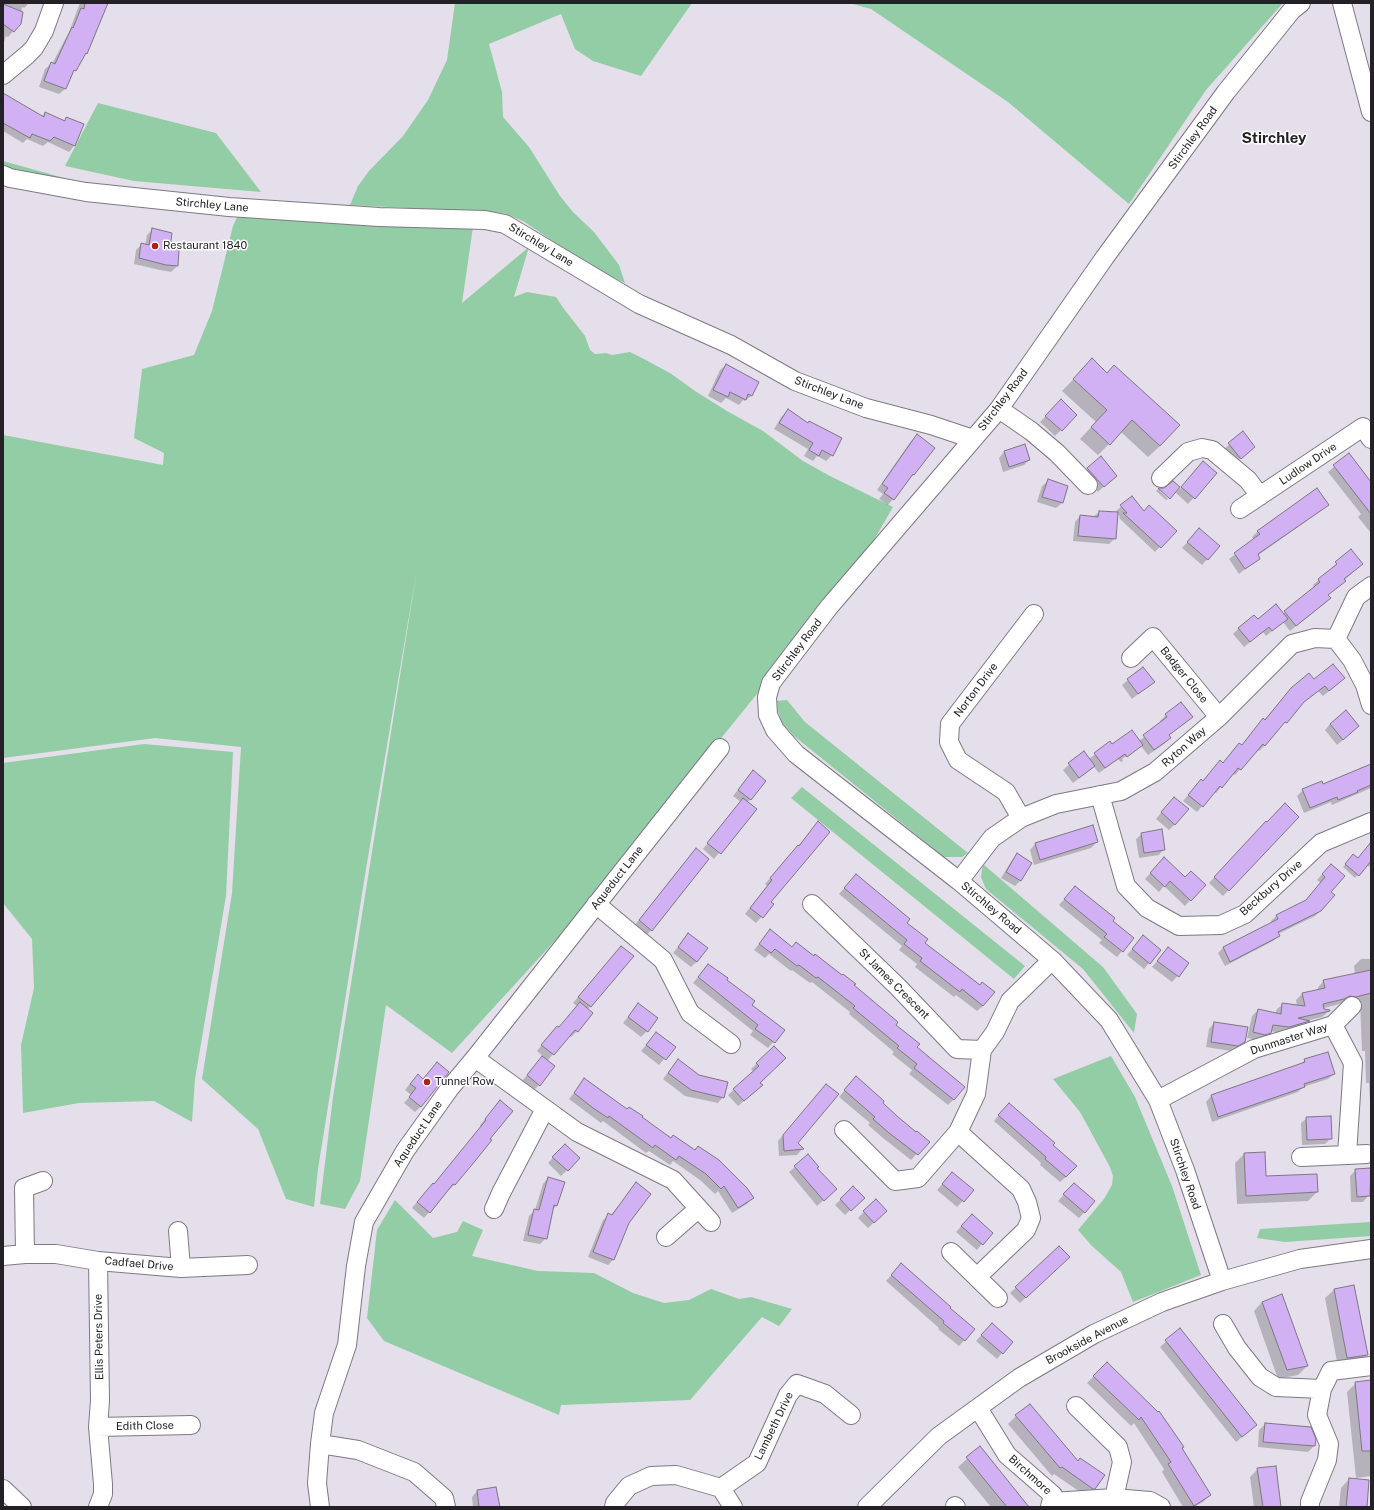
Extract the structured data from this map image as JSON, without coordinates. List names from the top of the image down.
{
  "streets": {
    "street": [
      "Stirchley Road",
      "Stirchley Lane",
      "Ludlow Drive",
      "Badger Close",
      "Norton Drive",
      "Ryton Way",
      "Aqueduct Lane",
      "Beckbury Drive",
      "St James Crescent",
      "Dunmaster Way",
      "Cadfael Drive",
      "Ellis Peters Drive",
      "Brookside Avenue",
      "Edith Close",
      "Lambeth Drive",
      "Birchmore"
    ]
  },
  "crossings": [
    ["Stirchley Road", "Stirchley Lane"],
    ["Stirchley Road", "Ryton Way"],
    ["Stirchley Road", "Dunmaster Way"],
    ["Stirchley Road", "Brookside Avenue"],
    ["Badger Close", "Ryton Way"],
    ["Norton Drive", "Ryton Way"],
    ["Ryton Way", "Beckbury Drive"],
    ["Cadfael Drive", "Ellis Peters Drive"],
    ["Ellis Peters Drive", "Edith Close"],
    ["Brookside Avenue", "Birchmore"]
  ],
  "districts": ["Stirchley"],
  "places": ["Restaurant 1840", "Tunnel Row"]
}
